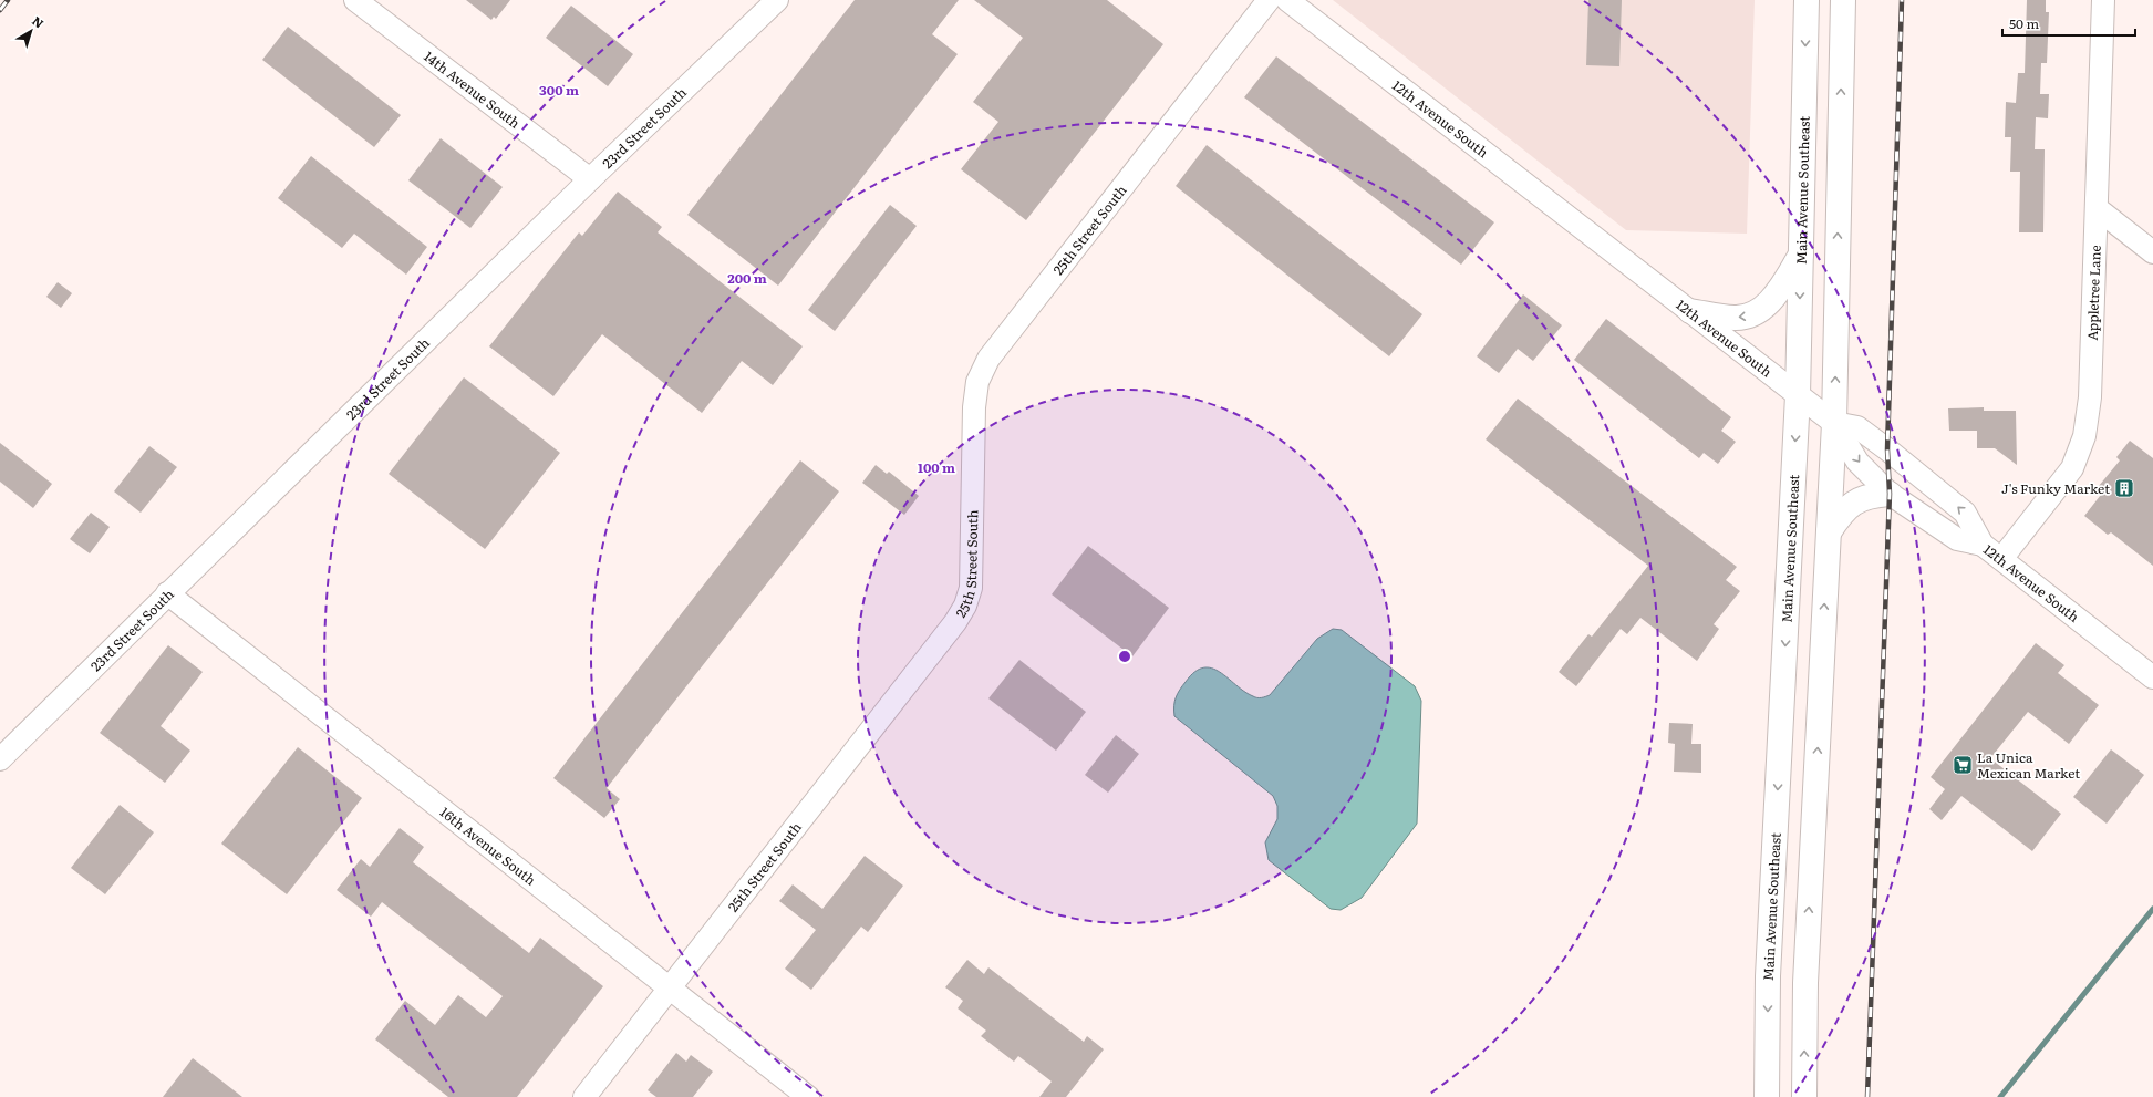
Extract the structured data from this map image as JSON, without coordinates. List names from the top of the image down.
{
  "streets": {
    "main road": ["Main Avenue Southeast"],
    "street": [
      "14th Avenue South",
      "12th Avenue South",
      "23rd Street South",
      "25th Street South",
      "Appletree Lane",
      "16th Avenue South"
    ]
  },
  "crossings": [
    ["14th Avenue South", "23rd Street South"],
    ["12th Avenue South", "Main Avenue Southeast"],
    ["12th Avenue South", "Appletree Lane"],
    ["23rd Street South", "16th Avenue South"],
    ["25th Street South", "16th Avenue South"]
  ],
  "places": {
    "building": ["J's Funky Market"],
    "supermarket": ["La Unica Mexican Market"]
  },
  "scale_bar": "50 m",
  "north": "top right",
  "rings": ["300 m", "200 m", "100 m"]
}
